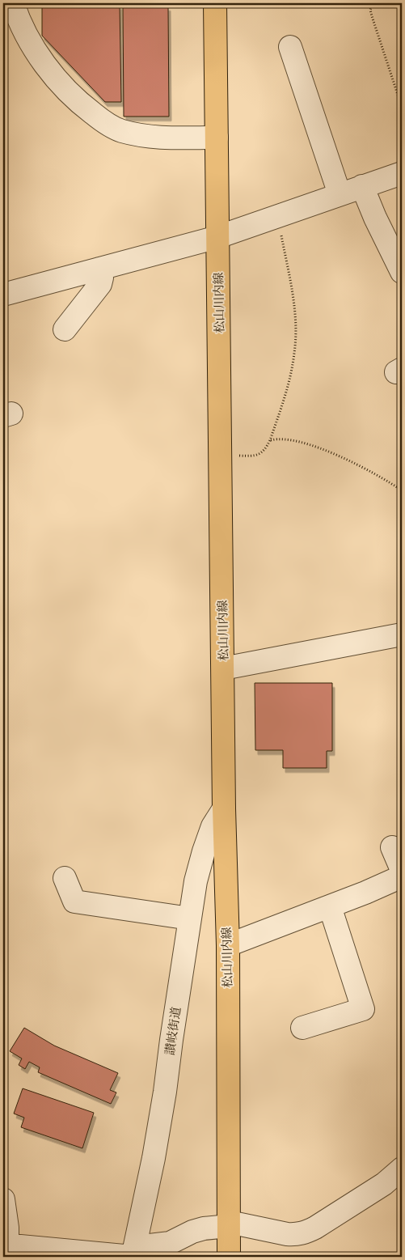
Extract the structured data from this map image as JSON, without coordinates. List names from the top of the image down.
{
  "streets": {
    "main road": ["松山川内線"],
    "street": ["讃岐街道"]
  },
  "crossings": [
    ["松山川内線", "讃岐街道"]
  ]
}
